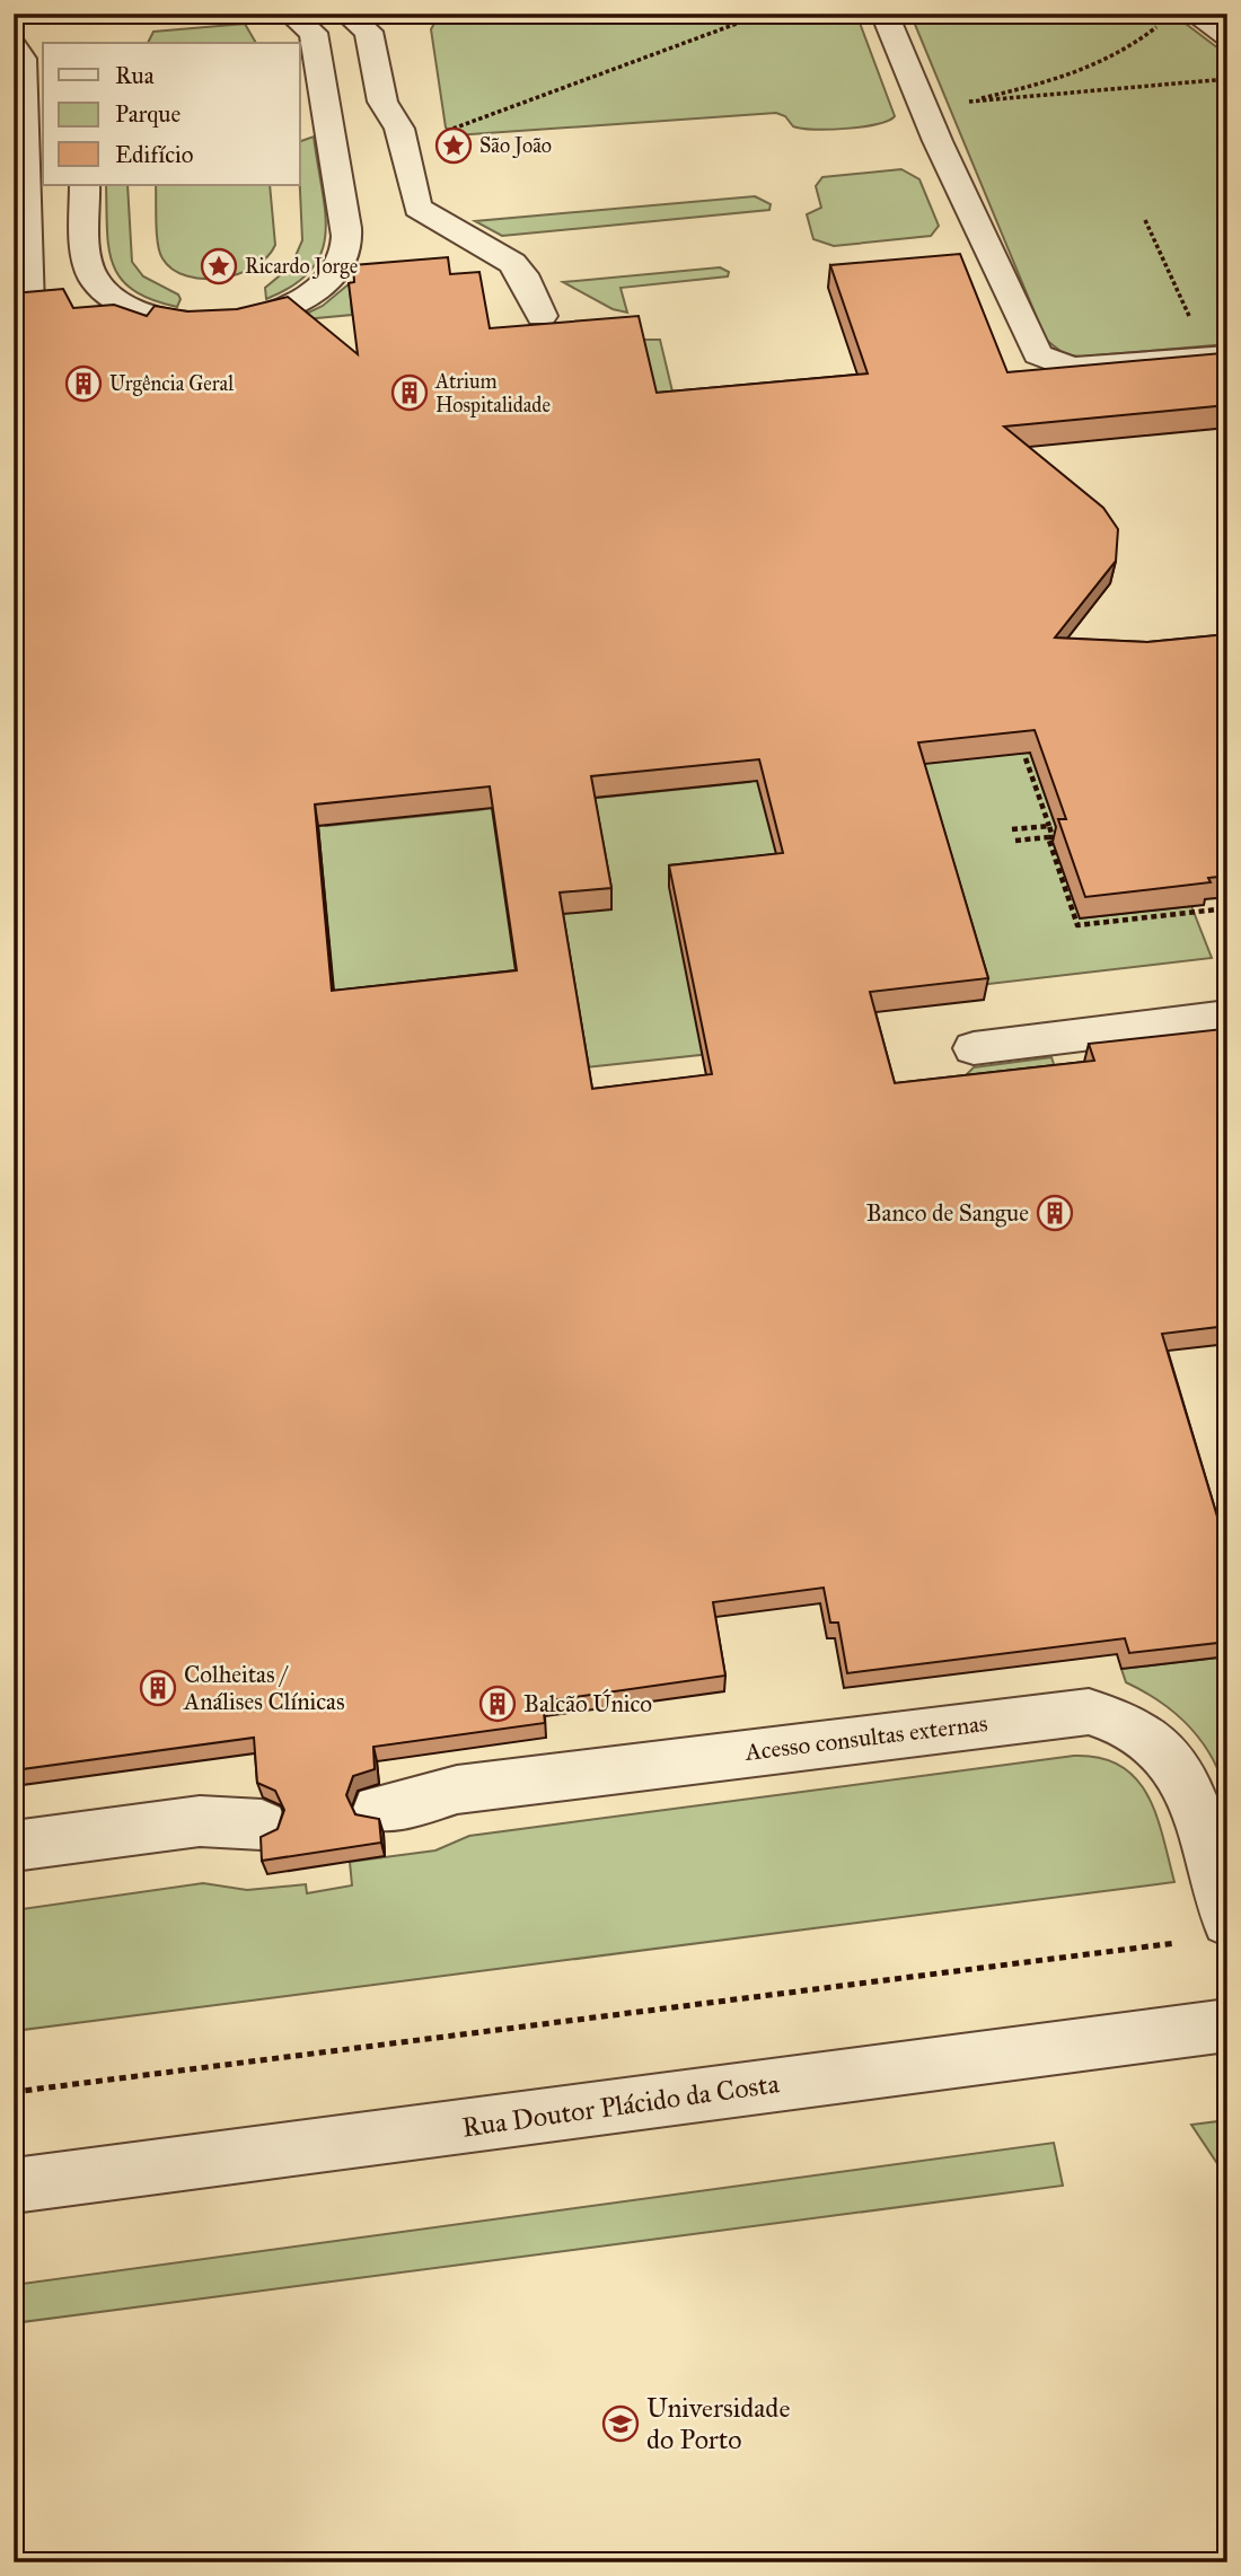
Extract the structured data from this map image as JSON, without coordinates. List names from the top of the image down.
{
  "streets": {
    "street": ["Acesso consultas externas", "Rua Doutor Plácido da Costa"]
  },
  "places": {
    "place": ["São João", "Ricardo Jorge"],
    "building": [
      "Urgência Geral",
      "Atrium Hospitalidade",
      "Banco de Sangue",
      "Colheitas / Análises Clínicas",
      "Balcão Único"
    ],
    "school or university": ["Universidade do Porto"]
  },
  "legend": ["Rua", "Parque", "Edifício"]
}
